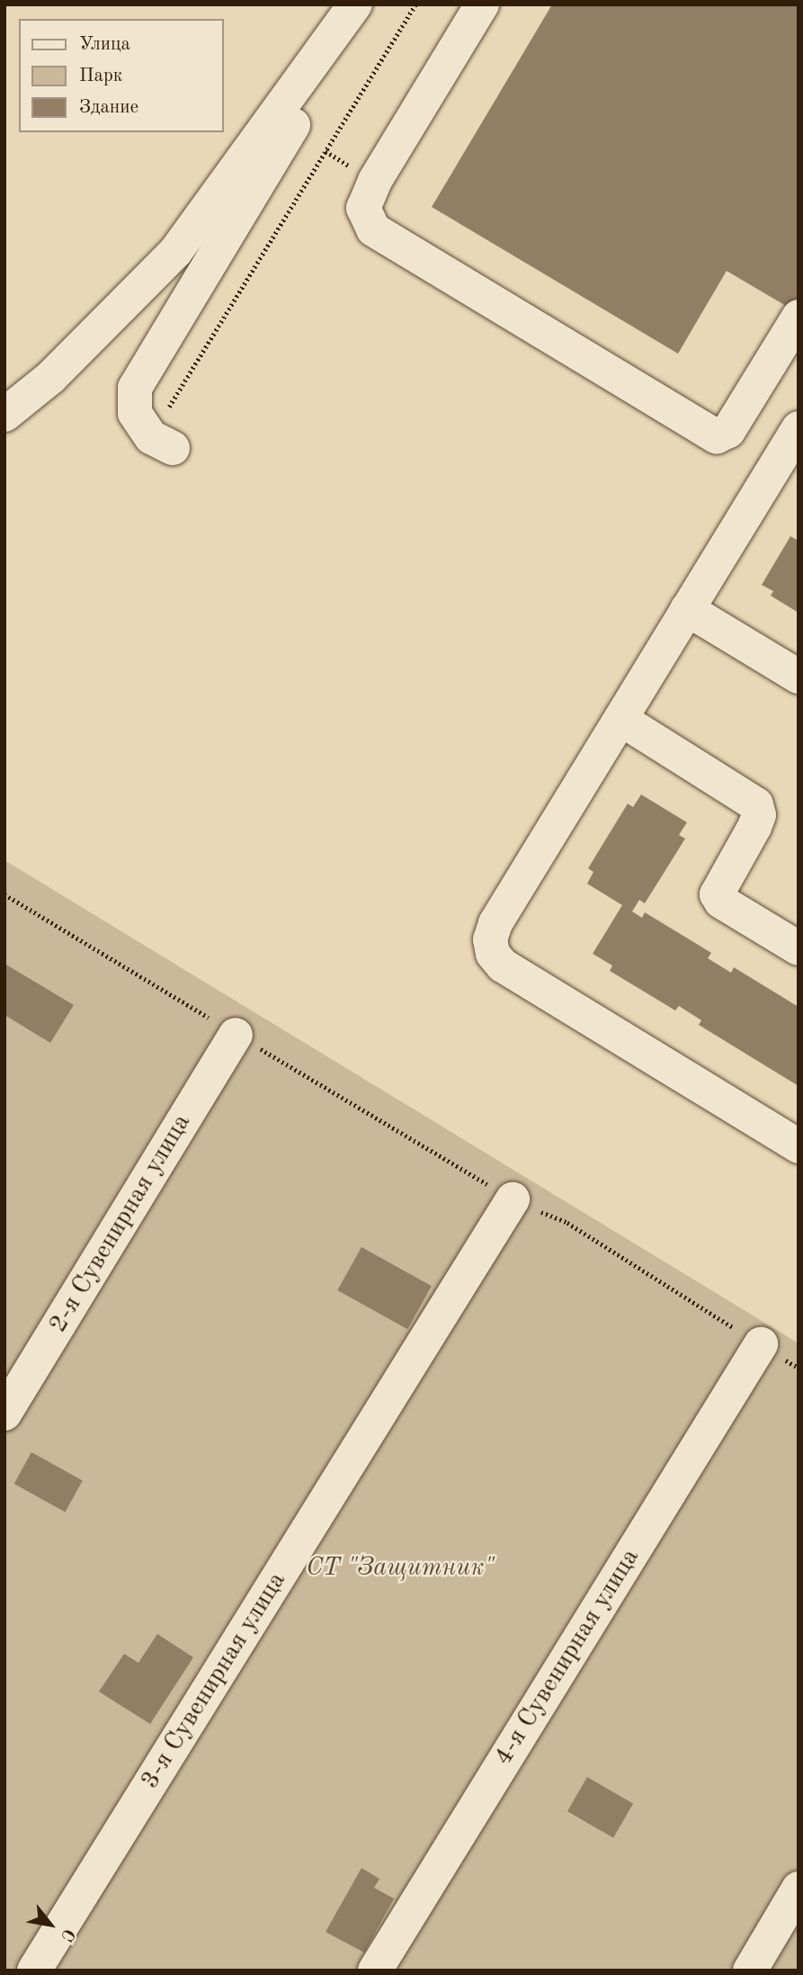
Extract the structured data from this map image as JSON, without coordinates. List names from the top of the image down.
{
  "streets": {
    "street": ["2-я Сувенирная улица", "4-я Сувенирная улица", "3-я Сувенирная улица"]
  },
  "parks": ["СТ \"Защитник\""],
  "legend": ["Улица", "Парк", "Здание"],
  "north": "bottom right"
}
